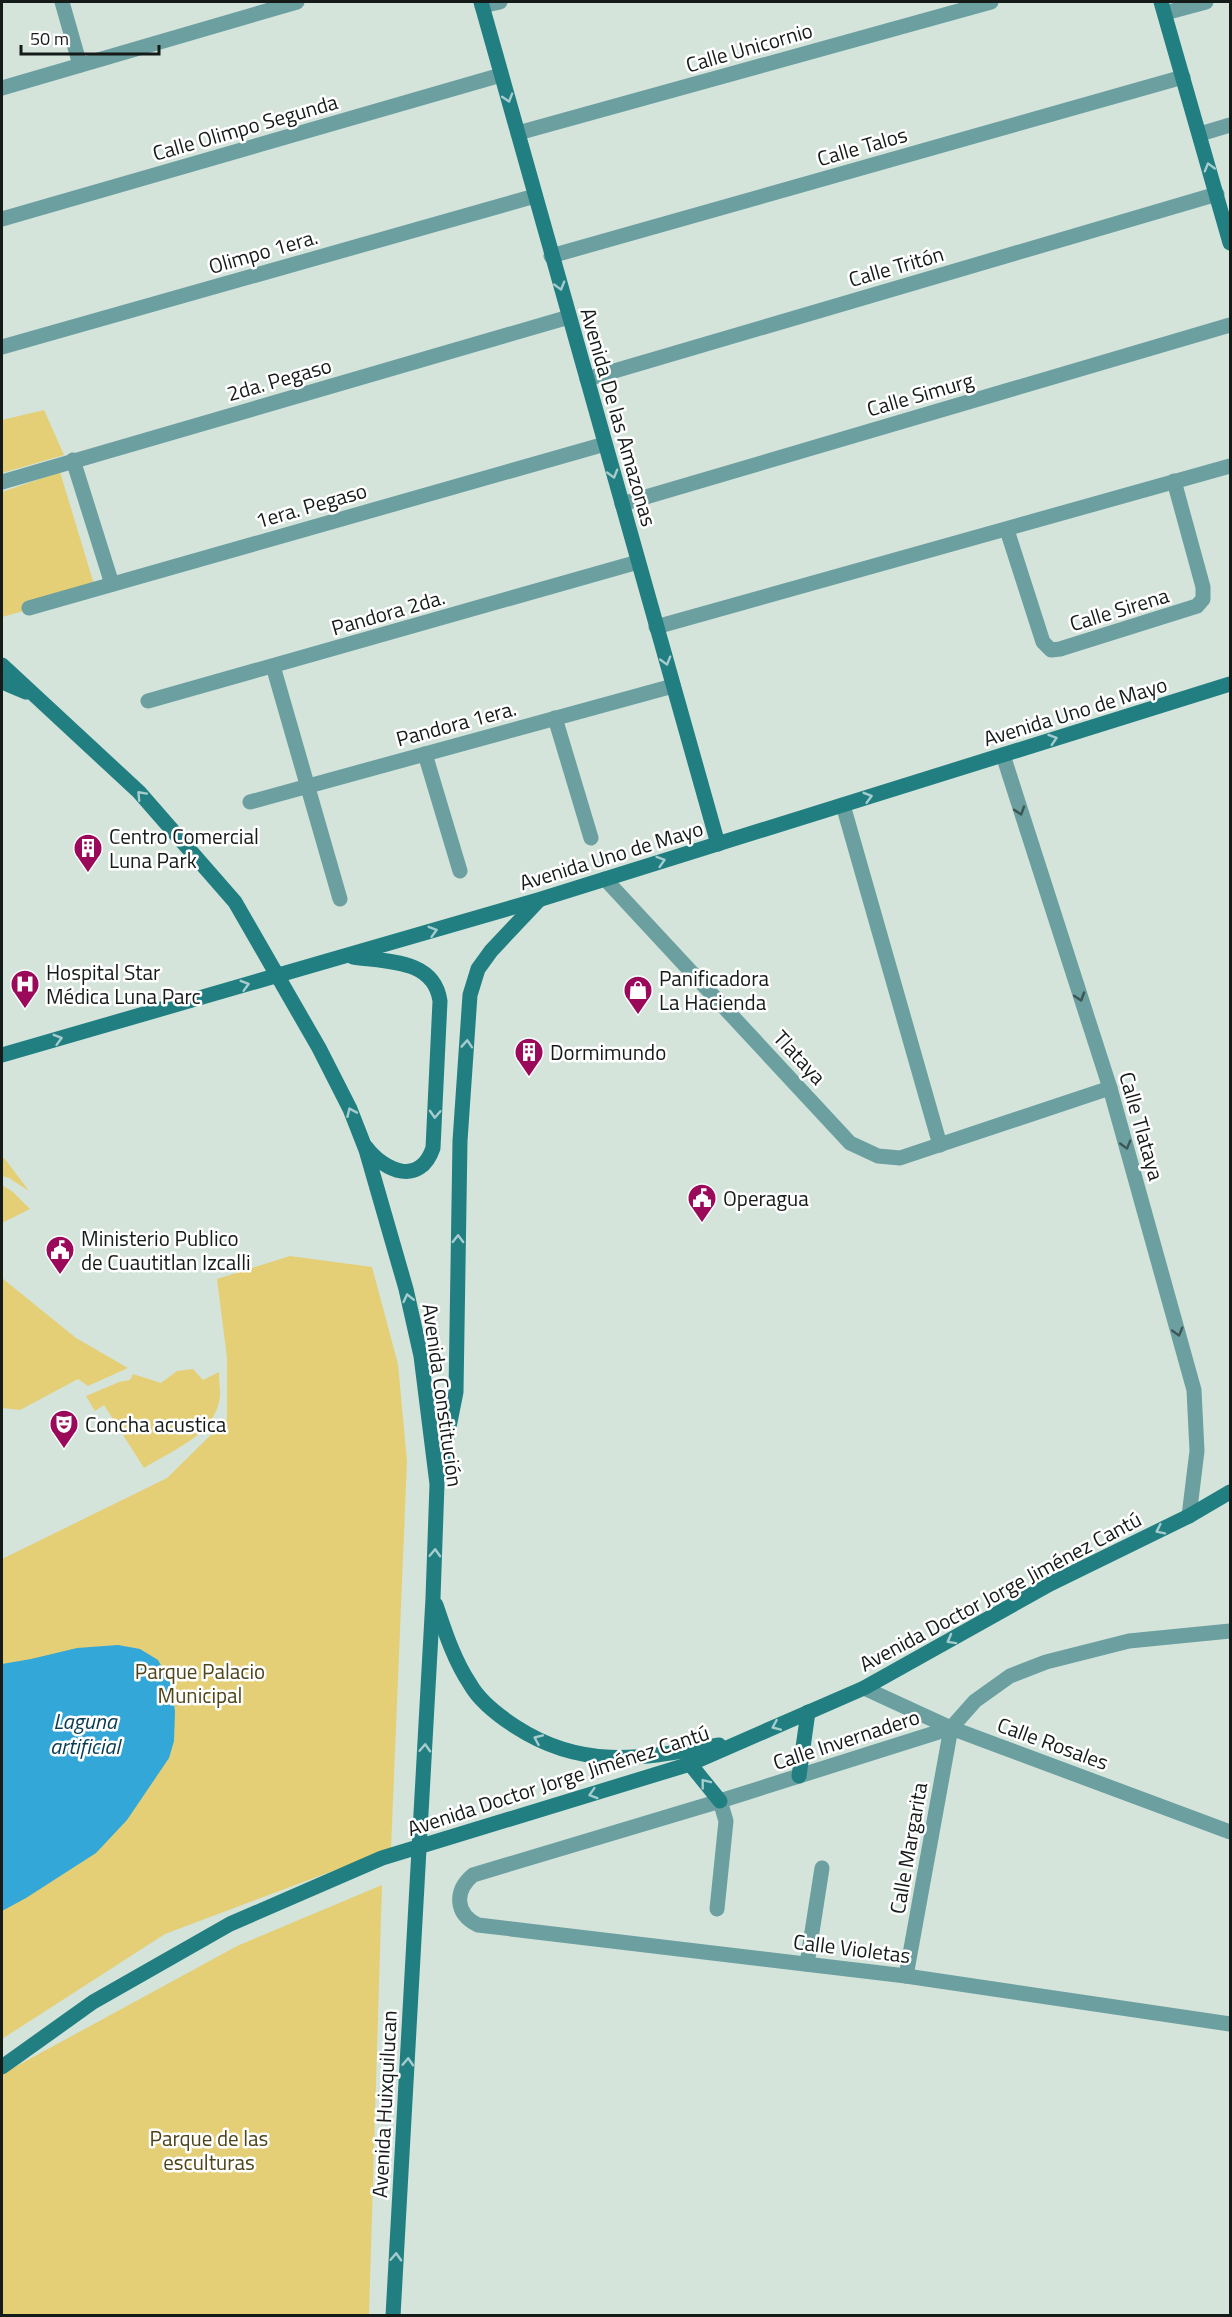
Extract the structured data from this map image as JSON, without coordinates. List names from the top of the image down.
{
  "streets": {
    "main road": [
      "Avenida De las Amazonas",
      "Avenida Uno de Mayo",
      "Avenida Constitución",
      "Avenida Doctor Jorge Jiménez Cantú",
      "Avenida Huixquilucan"
    ],
    "street": [
      "Calle Unicornio",
      "Calle Olimpo Segunda",
      "Calle Talos",
      "Olimpo 1era.",
      "Calle Tritón",
      "2da. Pegaso",
      "Calle Simurg",
      "1era. Pegaso",
      "Calle Sirena",
      "Pandora 2da.",
      "Pandora 1era.",
      "Tlataya",
      "Calle Tlataya",
      "Calle Invernadero",
      "Calle Rosales",
      "Calle Margarita",
      "Calle Violetas"
    ]
  },
  "crossings": [
    ["Calle Unicornio", "Avenida De las Amazonas"],
    ["Calle Olimpo Segunda", "Avenida De las Amazonas"],
    ["Calle Talos", "Avenida De las Amazonas"],
    ["Olimpo 1era.", "Avenida De las Amazonas"],
    ["Calle Tritón", "Avenida De las Amazonas"],
    ["2da. Pegaso", "Avenida De las Amazonas"],
    ["Calle Simurg", "Avenida De las Amazonas"],
    ["Avenida De las Amazonas", "1era. Pegaso"],
    ["Avenida De las Amazonas", "Pandora 2da."],
    ["Avenida De las Amazonas", "Avenida Uno de Mayo"],
    ["Avenida De las Amazonas", "Pandora 1era."],
    ["Avenida Uno de Mayo", "Tlataya"],
    ["Avenida Uno de Mayo", "Calle Tlataya"],
    ["Tlataya", "Calle Tlataya"],
    ["Calle Tlataya", "Avenida Doctor Jorge Jiménez Cantú"],
    ["Avenida Constitución", "Avenida Huixquilucan"],
    ["Avenida Doctor Jorge Jiménez Cantú", "Calle Rosales"],
    ["Calle Invernadero", "Calle Rosales"],
    ["Calle Invernadero", "Calle Margarita"],
    ["Calle Invernadero", "Calle Violetas"],
    ["Calle Rosales", "Calle Margarita"],
    ["Calle Margarita", "Calle Violetas"]
  ],
  "one_way": [
    "Avenida Uno de Mayo",
    "Calle Tlataya",
    "Avenida Constitución",
    "Avenida Doctor Jorge Jiménez Cantú",
    "Avenida Huixquilucan"
  ],
  "water": ["Laguna artificial"],
  "parks": ["Parque Palacio Municipal", "Parque de las esculturas"],
  "places": {
    "building": ["Centro Comercial Luna Park", "Dormimundo"],
    "hospital": ["Hospital Star Médica Luna Parc"],
    "shop": ["Panificadora La Hacienda"],
    "public building": ["Operagua", "Ministerio Publico de Cuautitlan Izcalli"],
    "theatre": ["Concha acustica"]
  },
  "scale_bar": "50 m"
}
